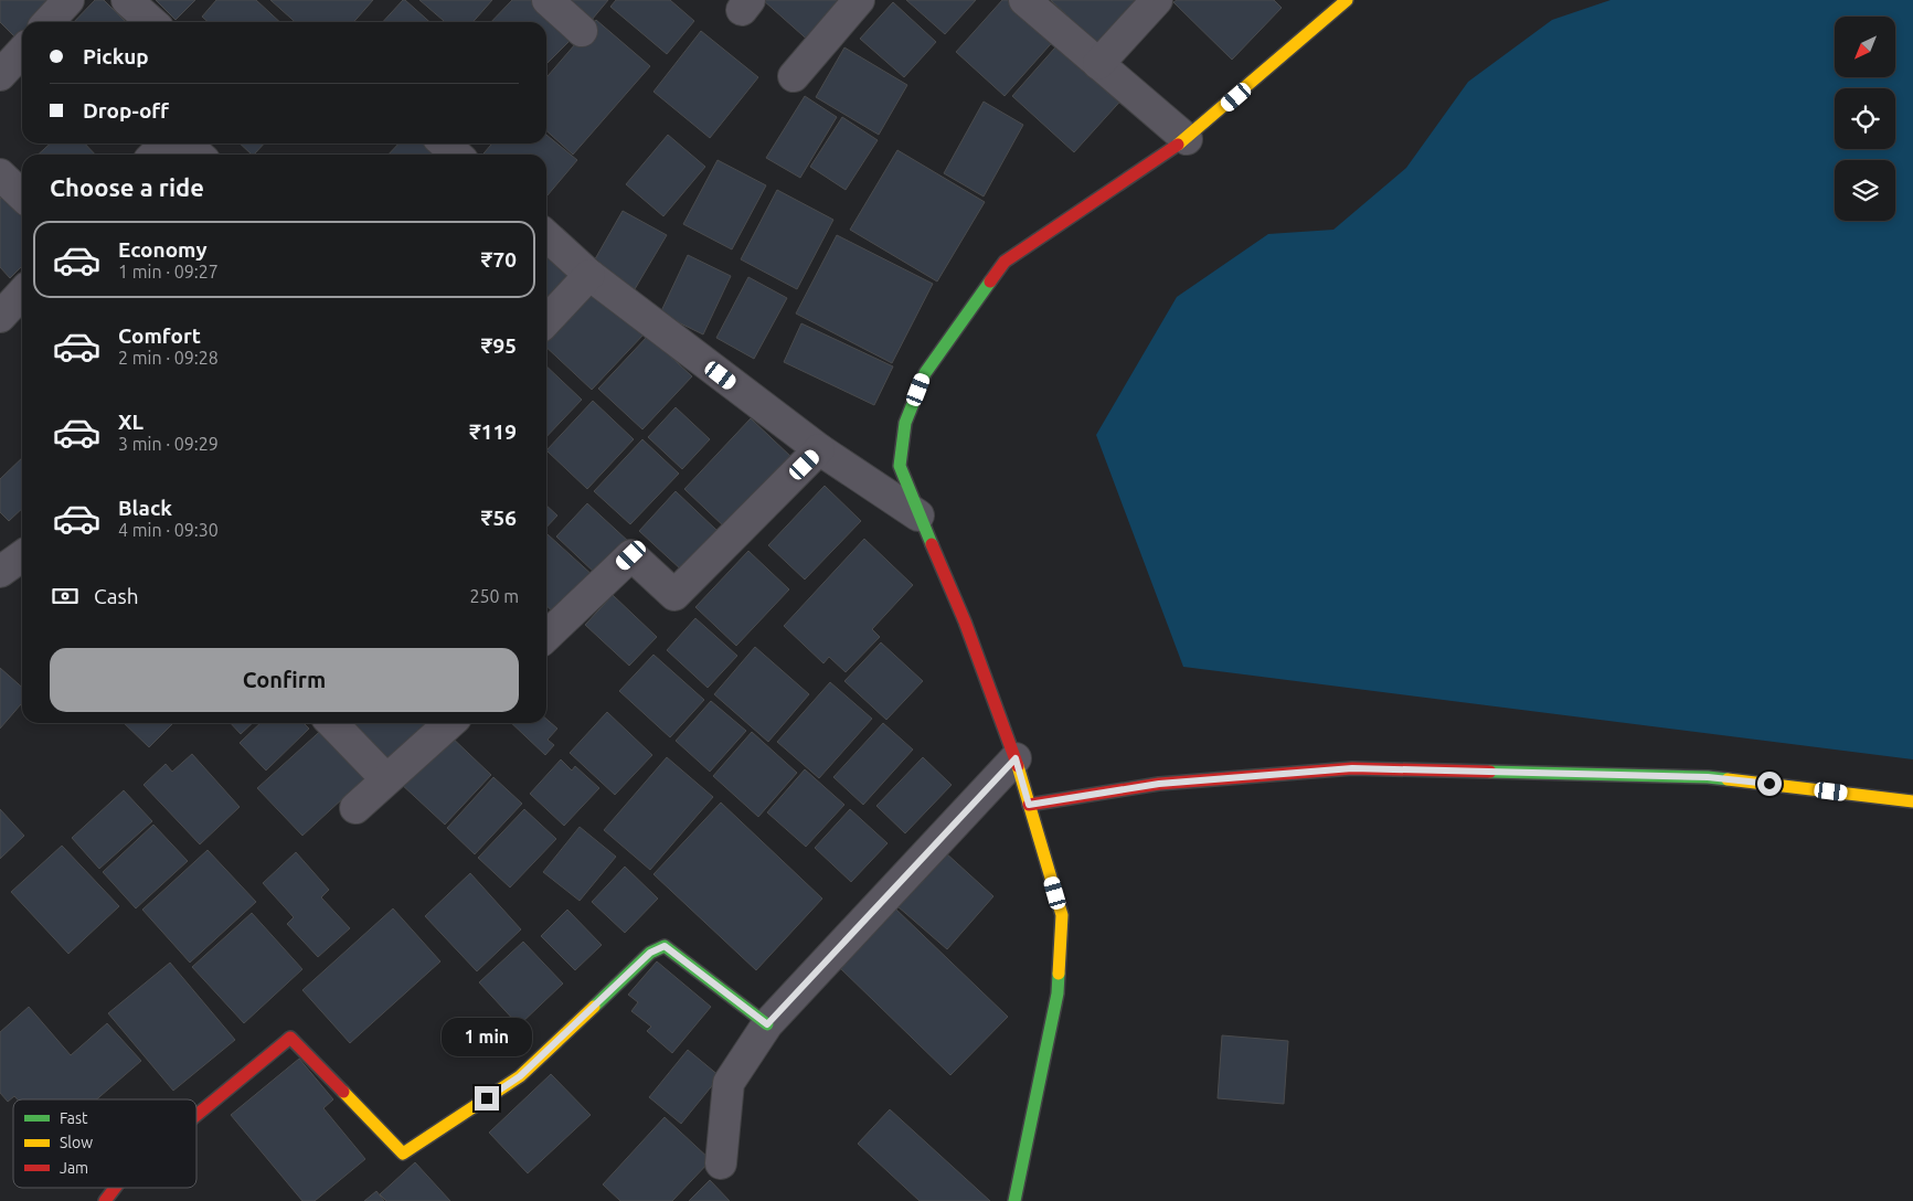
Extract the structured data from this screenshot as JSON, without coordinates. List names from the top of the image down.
{
  "legend": ["Fast", "Slow", "Jam"],
  "north": "bottom left",
  "page": {
    "banner": ["Pickup", "Drop-off"],
    "heading": "Choose a ride",
    "list": [
      {
        "name": "Economy",
        "note": "1 min · 09:27",
        "value": "₹70"
      },
      {
        "name": "Comfort",
        "note": "2 min · 09:28",
        "value": "₹95"
      },
      {
        "name": "XL",
        "note": "3 min · 09:29",
        "value": "₹119"
      },
      {
        "name": "Black",
        "note": "4 min · 09:30",
        "value": "₹56"
      }
    ],
    "pay": ["Cash", "250 m"],
    "buttons": "Confirm",
    "bubble": "1 min"
  }
}
